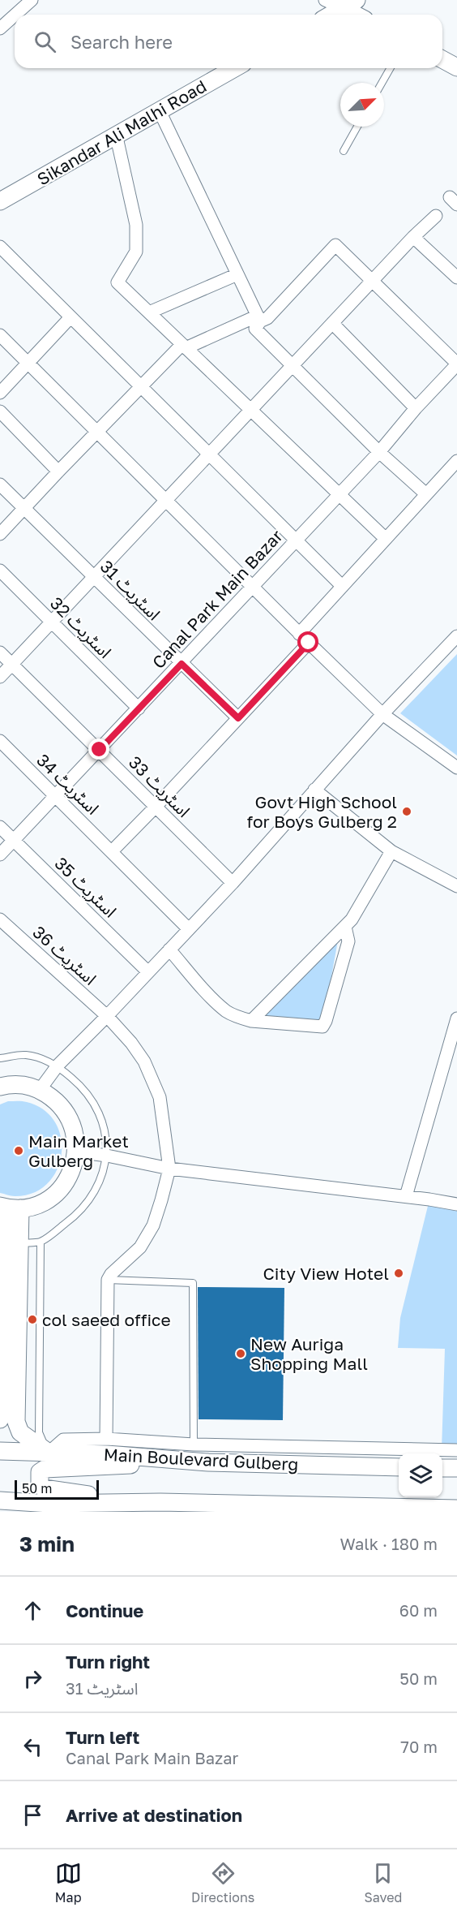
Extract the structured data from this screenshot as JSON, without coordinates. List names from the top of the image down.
{
  "streets": {
    "main road": ["Sikandar Ali Malhi Road", "Main Boulevard Gulberg"],
    "street": [
      "اسٹریٹ 31",
      "Canal Park Main Bazar",
      "اسٹریٹ 32",
      "اسٹریٹ 34",
      "اسٹریٹ 33",
      "اسٹریٹ 35",
      "اسٹریٹ 36"
    ]
  },
  "crossings": [
    ["اسٹریٹ 31", "Canal Park Main Bazar"],
    ["Canal Park Main Bazar", "اسٹریٹ 32"],
    ["Canal Park Main Bazar", "اسٹریٹ 34"],
    ["Canal Park Main Bazar", "اسٹریٹ 33"],
    ["Canal Park Main Bazar", "اسٹریٹ 35"]
  ],
  "places": [
    "Govt High School for Boys Gulberg 2",
    "Main Market Gulberg",
    "City View Hotel",
    "col saeed office",
    "New Auriga Shopping Mall"
  ],
  "scale_bar": "50 m",
  "north": "top right",
  "page": {
    "search": "Search here",
    "scale": "50 m",
    "heading": ["3 min", "Walk · 180 m"],
    "list": [
      ["Continue", "60 m"],
      ["Turn right", "اسٹریٹ 31", "50 m"],
      ["Turn left", "Canal Park Main Bazar", "70 m"],
      "Arrive at destination"
    ],
    "nav": ["Map", "Directions", "Saved"]
  }
}
